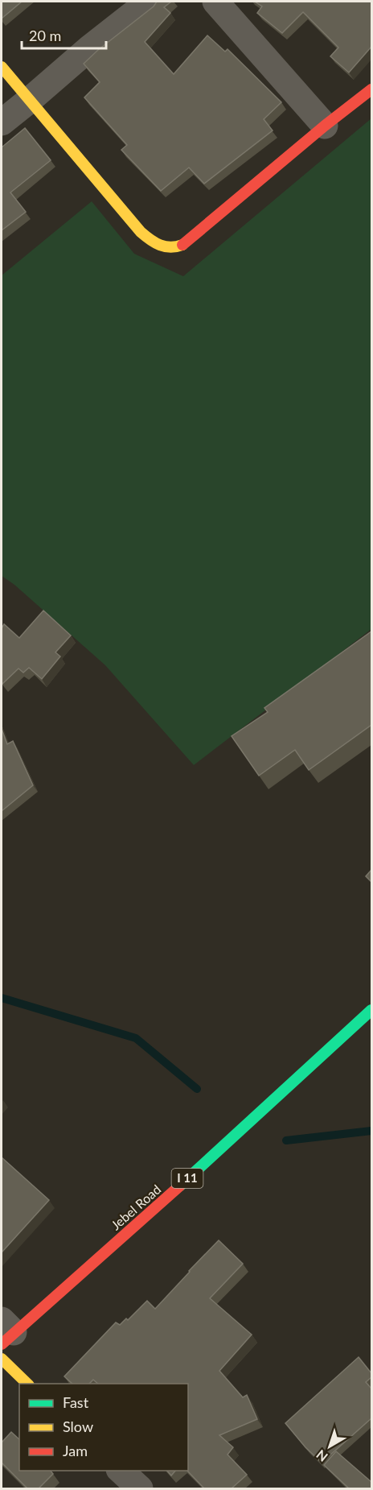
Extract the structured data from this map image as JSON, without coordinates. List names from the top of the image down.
{
  "streets": {
    "street": ["I 11", "Jebel Road"]
  },
  "legend": ["Fast", "Slow", "Jam"],
  "scale_bar": "20 m",
  "north": "bottom left"
}
